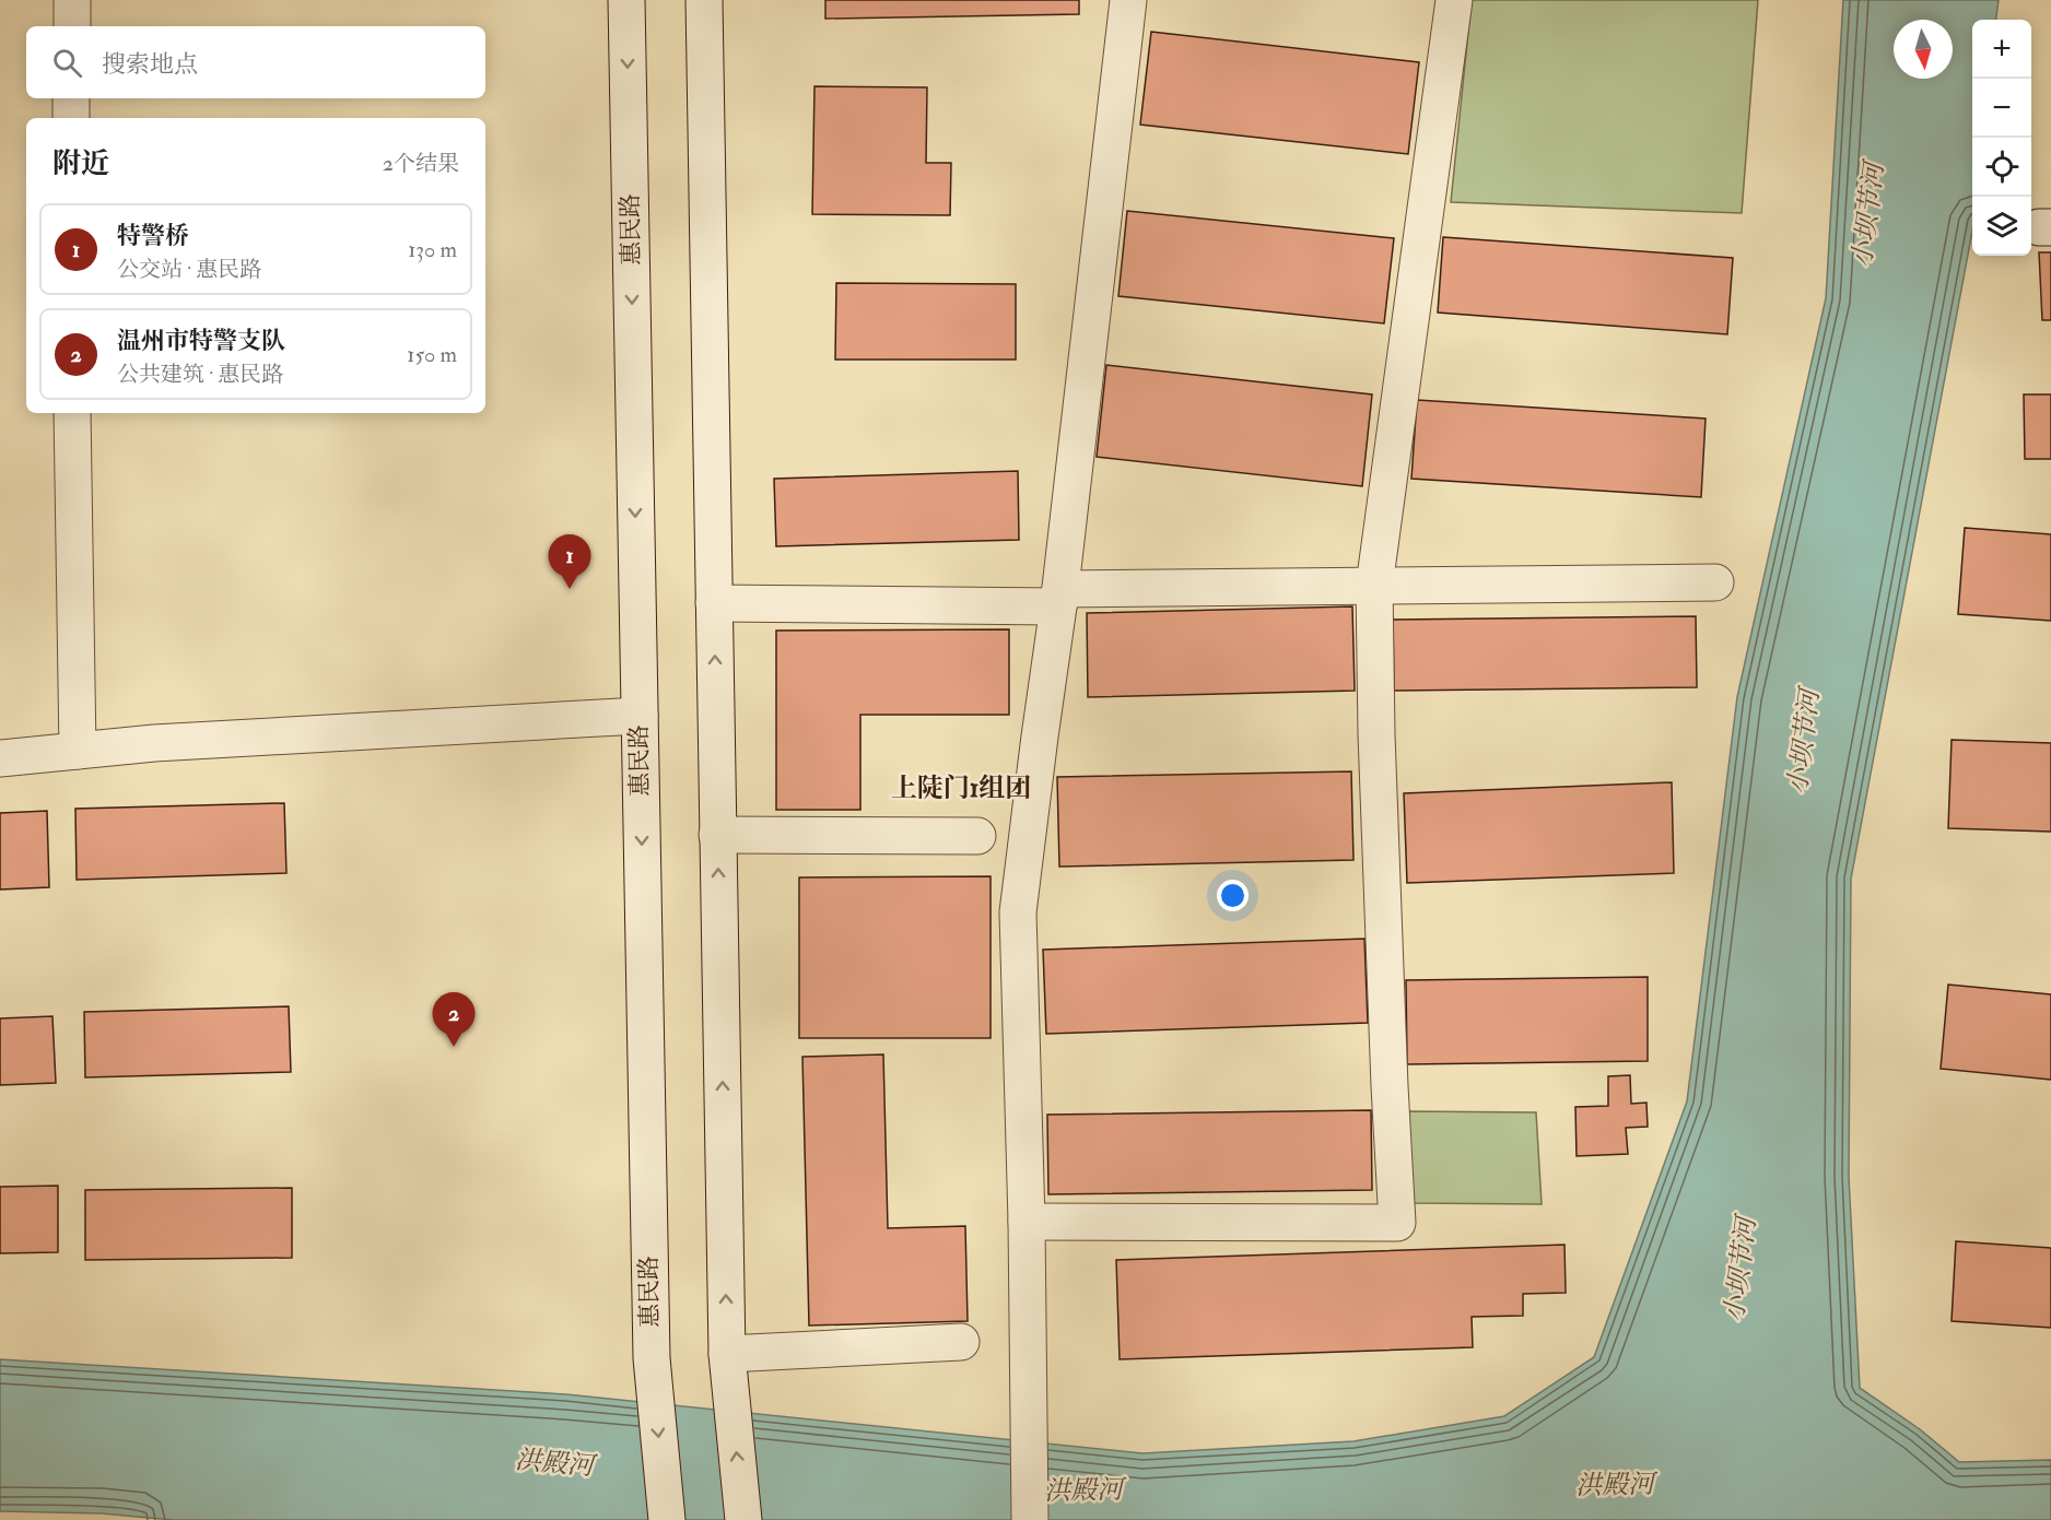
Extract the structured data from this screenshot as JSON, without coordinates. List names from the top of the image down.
{
  "streets": {
    "street": ["惠民路"]
  },
  "districts": ["上陡门1组团"],
  "water": ["小坝节河", "洪殿河"],
  "north": "bottom",
  "page": {
    "map_buttons": ["+", "−"],
    "search": "搜索地点",
    "heading": ["附近", "2个结果"],
    "list": [
      {
        "mark": "1",
        "name": "特警桥",
        "note": "公交站 · 惠民路",
        "value": "130 m"
      },
      {
        "mark": "2",
        "name": "温州市特警支队",
        "note": "公共建筑 · 惠民路",
        "value": "150 m"
      }
    ],
    "pins": ["1", "2"]
  }
}
